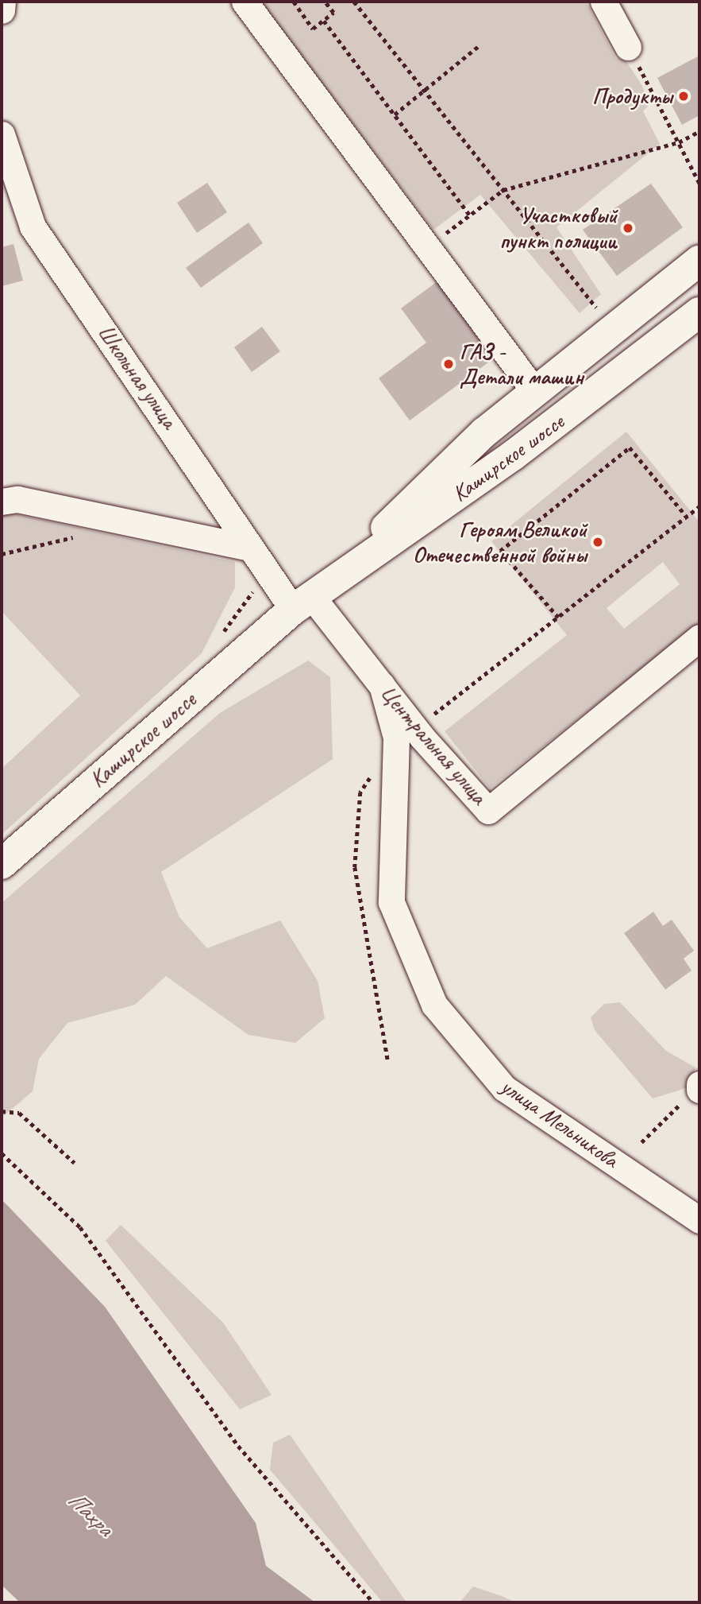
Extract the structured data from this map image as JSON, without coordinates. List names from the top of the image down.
{
  "streets": {
    "main road": ["Каширское шоссе"],
    "street": ["Школьная улица", "Центральная улица", "улица Мельникова"]
  },
  "crossings": [
    ["Школьная улица", "Каширское шоссе"],
    ["Школьная улица", "Центральная улица"],
    ["Каширское шоссе", "Центральная улица"],
    ["Центральная улица", "улица Мельникова"]
  ],
  "water": ["Пахра"],
  "places": [
    "Продукты",
    "Участковый пункт полиции",
    "ГАЗ - Детали машин",
    "Героям Великой Отечественной войны"
  ]
}
